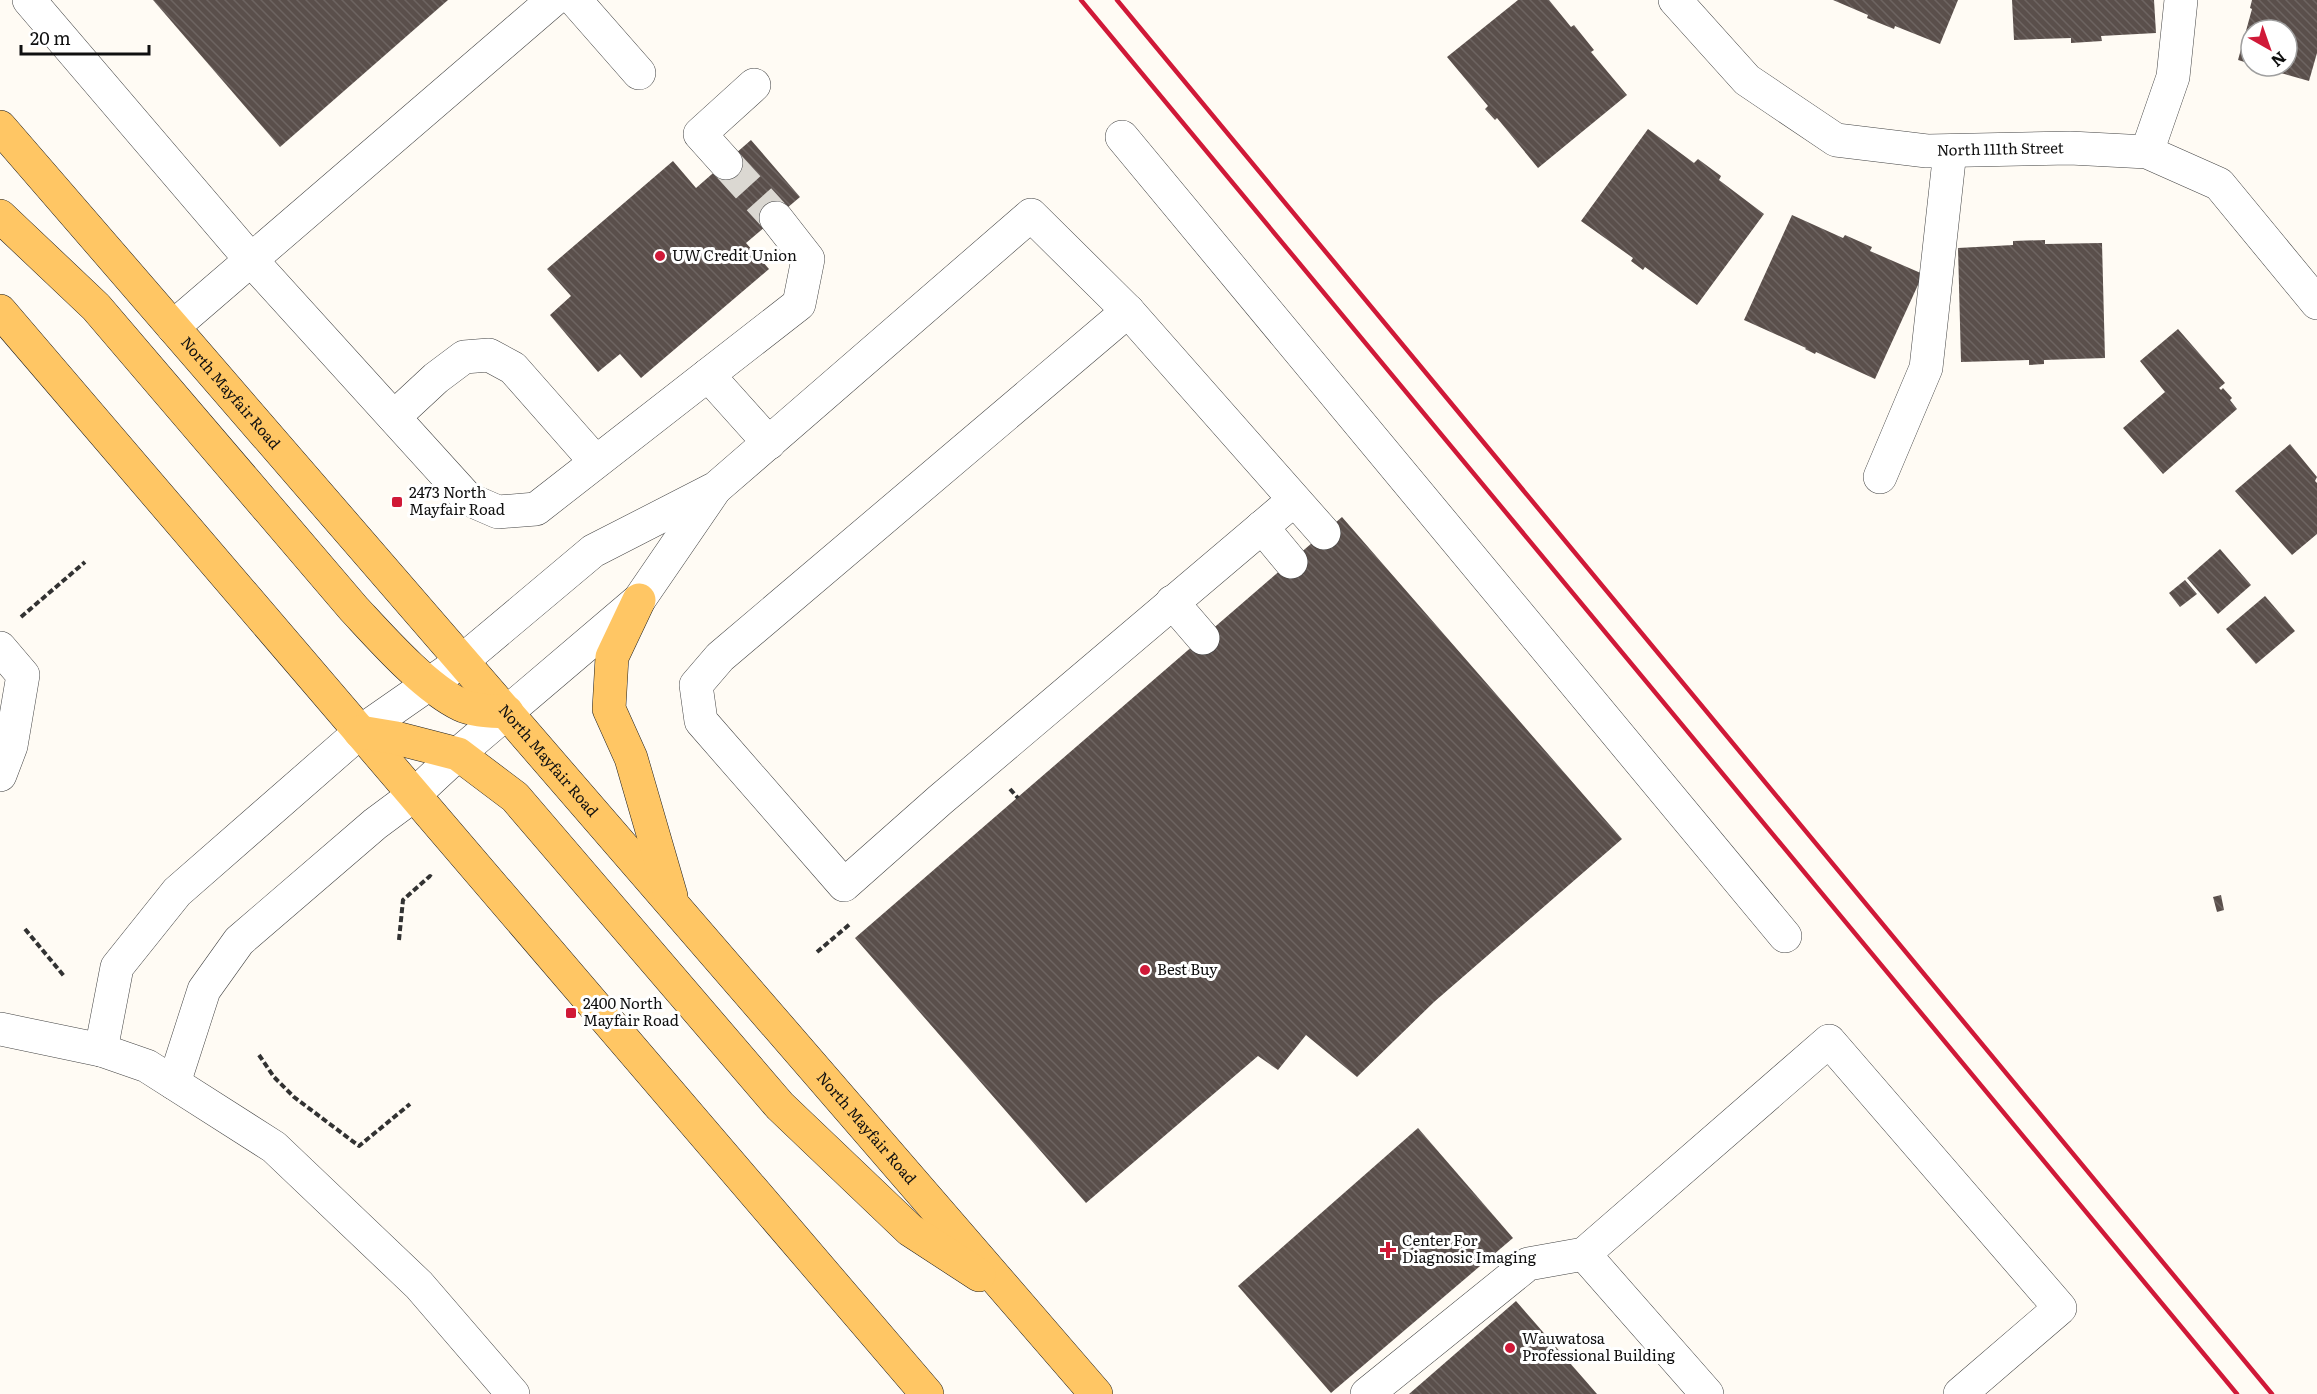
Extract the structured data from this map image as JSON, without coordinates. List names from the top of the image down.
{
  "streets": {
    "main road": ["North Mayfair Road"],
    "street": ["North 111th Street"]
  },
  "places": {
    "other": ["UW Credit Union", "Best Buy", "Wauwatosa Professional Building"],
    "transit": ["2473 North Mayfair Road", "2400 North Mayfair Road"],
    "health": ["Center For Diagnosic Imaging"]
  },
  "scale_bar": "20 m",
  "north": "bottom right"
}
